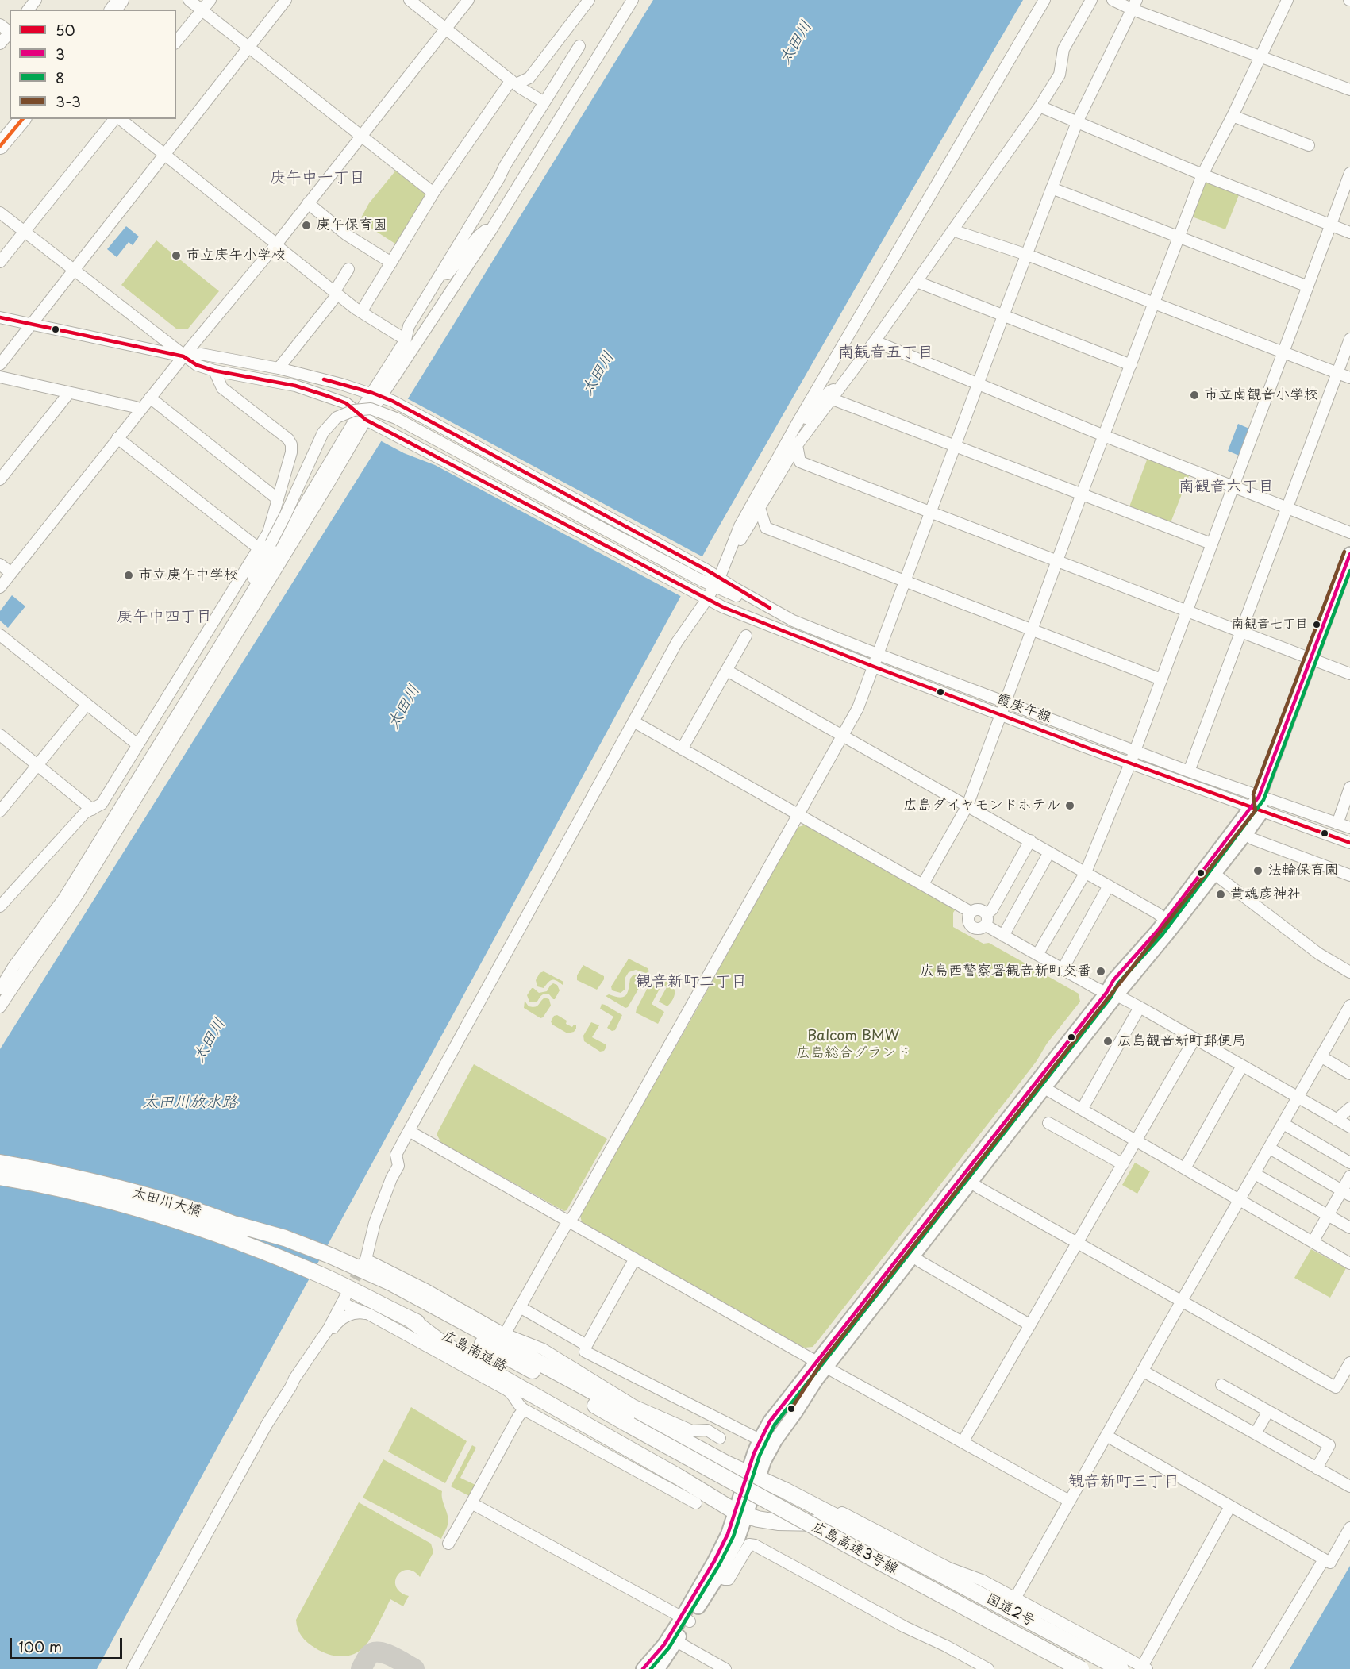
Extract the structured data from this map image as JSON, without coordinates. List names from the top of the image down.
{
  "streets": {
    "highway": [
      "太田川大橋",
      "広島南道路",
      "広島高速3号線",
      "国道2号"
    ],
    "street": ["霞庚午線"]
  },
  "crossings": [
    ["太田川大橋", "広島南道路"],
    ["太田川大橋", "国道2号"],
    ["広島南道路", "広島高速3号線"],
    ["広島南道路", "国道2号"]
  ],
  "districts": [
    "庚午中一丁目",
    "南観音五丁目",
    "南観音六丁目",
    "庚午中四丁目",
    "観音新町二丁目",
    "観音新町三丁目"
  ],
  "water": ["太田川", "太田川放水路"],
  "parks": ["Balcom BMW 広島総合グランド"],
  "places": [
    "庚午保育園",
    "市立庚午小学校",
    "市立南観音小学校",
    "市立庚午中学校",
    "南観音七丁目",
    "広島ダイヤモンドホテル",
    "法輪保育園",
    "黄魂彦神社",
    "広島西警察署観音新町交番",
    "広島観音新町郵便局"
  ],
  "lines": [
    "transit line 50",
    "transit line 3-3",
    "transit line 3",
    "transit line 8"
  ],
  "legend": [
    "50",
    "3",
    "8",
    "3-3"
  ],
  "scale_bar": "100 m"
}
